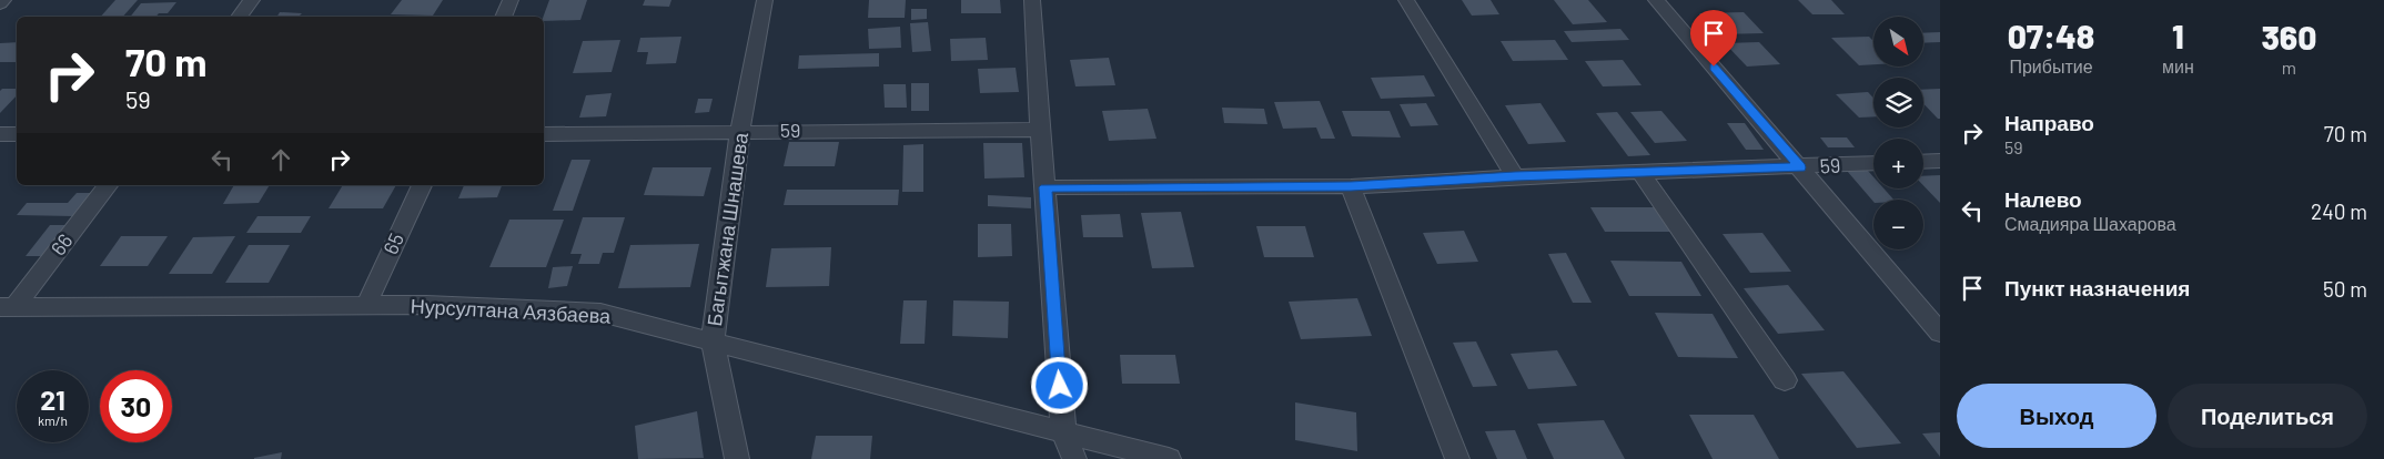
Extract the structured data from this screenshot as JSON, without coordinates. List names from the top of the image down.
{
  "streets": {
    "street": [
      "59",
      "Багытжана Шнашева",
      "65",
      "66",
      "Нурсултана Аязбаева"
    ]
  },
  "crossings": [
    ["59", "Багытжана Шнашева"],
    ["Багытжана Шнашева", "Нурсултана Аязбаева"],
    ["65", "Нурсултана Аязбаева"],
    ["66", "Нурсултана Аязбаева"]
  ],
  "north": "bottom right",
  "page": {
    "eta": [
      "07:48",
      "Прибытие",
      "1",
      "мин",
      "360",
      "m"
    ],
    "map_buttons": ["+", "−"],
    "turn": ["70 m", "59"],
    "list": [
      {
        "name": "Направо",
        "note": "59",
        "value": "70 m"
      },
      {
        "name": "Налево",
        "note": "Смадияра Шахарова",
        "value": "240 m"
      },
      {
        "name": "Пункт назначения",
        "value": "50 m"
      }
    ],
    "speed": "21 km/h",
    "limit": "30",
    "buttons": ["Выход", "Поделиться"]
  }
}
